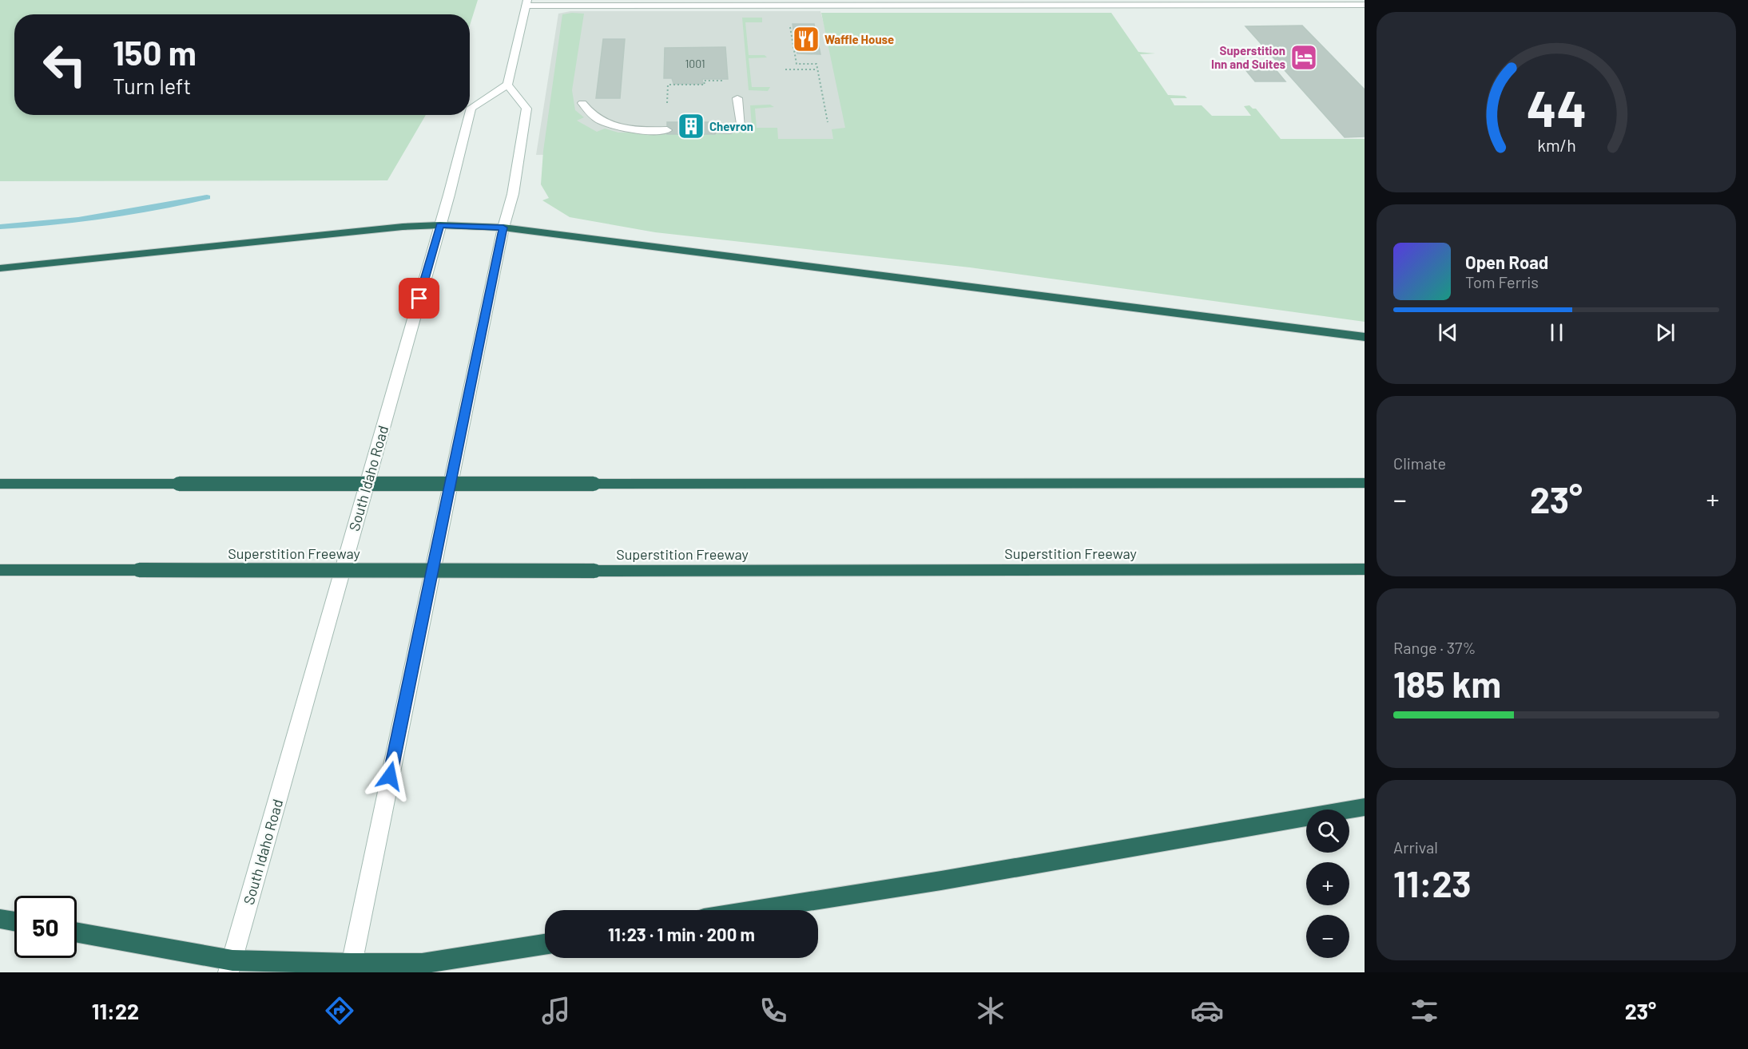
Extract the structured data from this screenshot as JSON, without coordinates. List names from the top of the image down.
{
  "streets": {
    "highway": ["Superstition Freeway"],
    "main road": ["South Idaho Road"]
  },
  "places": {
    "restaurant": ["Waffle House"],
    "hotel": ["Superstition Inn and Suites"],
    "building": ["Chevron"]
  },
  "house_numbers": ["1001"],
  "page": {
    "turn": ["150 m", "Turn left"],
    "song": ["Open Road", "Tom Ferris"],
    "tile": [
      "Climate",
      ["Range · 37%", "185 km"],
      ["Arrival", "11:23"]
    ],
    "heat": ["−", "23°", "+"],
    "map_buttons": ["+", "−"],
    "limit": "50",
    "trip": "11:23 · 1 min · 200 m",
    "tabs": ["11:22", "23°"],
    "gauge": ["44", "km/h"]
  }
}
